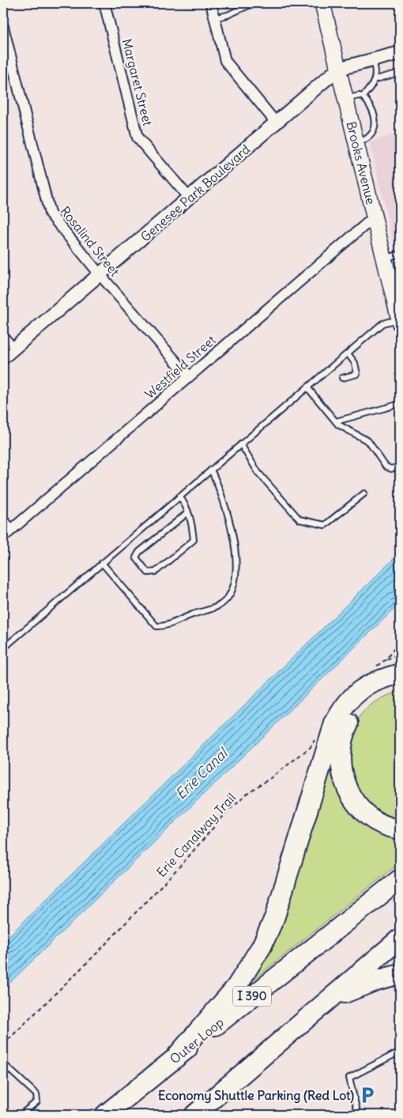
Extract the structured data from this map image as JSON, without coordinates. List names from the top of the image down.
{
  "streets": {
    "highway": ["I 390", "Outer Loop"],
    "main road": ["Brooks Avenue"],
    "street": [
      "Margaret Street",
      "Genesee Park Boulevard",
      "Rosalind Street",
      "Westfield Street"
    ],
    "path": ["Erie Canalway Trail"]
  },
  "crossings": [
    ["Margaret Street", "Genesee Park Boulevard"],
    ["Brooks Avenue", "Genesee Park Boulevard"],
    ["Brooks Avenue", "Westfield Street"],
    ["Genesee Park Boulevard", "Rosalind Street"],
    ["Rosalind Street", "Westfield Street"]
  ],
  "water": ["Erie Canal"],
  "places": {
    "parking": ["Economy Shuttle Parking (Red Lot)"]
  }
}
